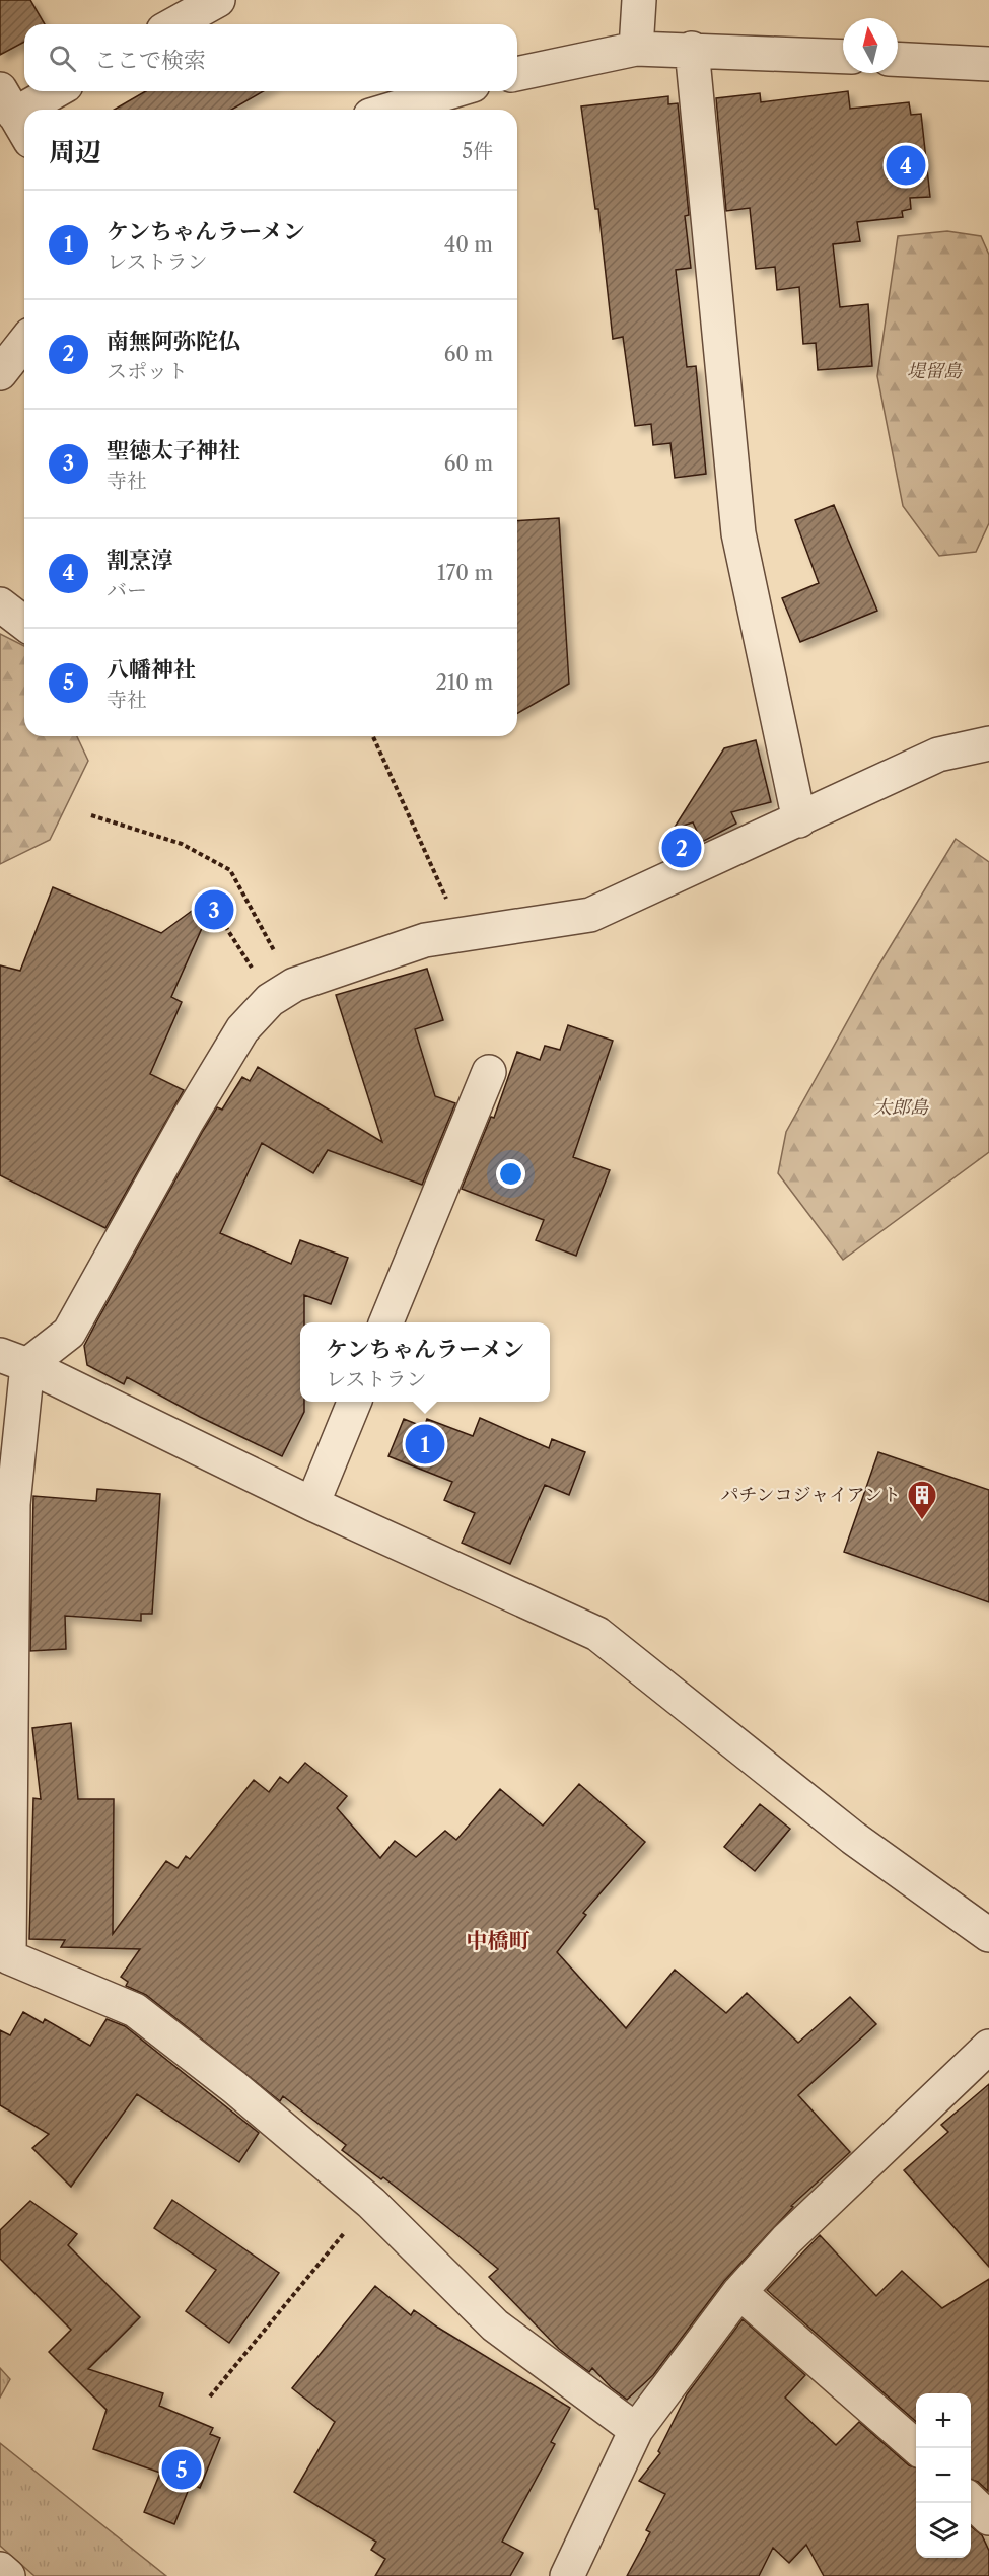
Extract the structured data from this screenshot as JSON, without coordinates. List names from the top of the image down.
{
  "districts": ["中橋町"],
  "parks": ["堤留島", "太郎島"],
  "places": {
    "building": ["パチンコジャイアント"]
  },
  "north": "top",
  "page": {
    "search": "ここで検索",
    "heading": ["周辺", "5件"],
    "pins": [
      "4",
      "2",
      "3",
      "1",
      "5"
    ],
    "list": [
      {
        "mark": "1",
        "name": "ケンちゃんラーメン",
        "note": "レストラン",
        "value": "40 m"
      },
      {
        "mark": "2",
        "name": "南無阿弥陀仏",
        "note": "スポット",
        "value": "60 m"
      },
      {
        "mark": "3",
        "name": "聖徳太子神社",
        "note": "寺社",
        "value": "60 m"
      },
      {
        "mark": "4",
        "name": "割烹淳",
        "note": "バー",
        "value": "170 m"
      },
      {
        "mark": "5",
        "name": "八幡神社",
        "note": "寺社",
        "value": "210 m"
      }
    ],
    "popup": ["ケンちゃんラーメン", "レストラン"],
    "map_buttons": ["+", "−"]
  }
}
